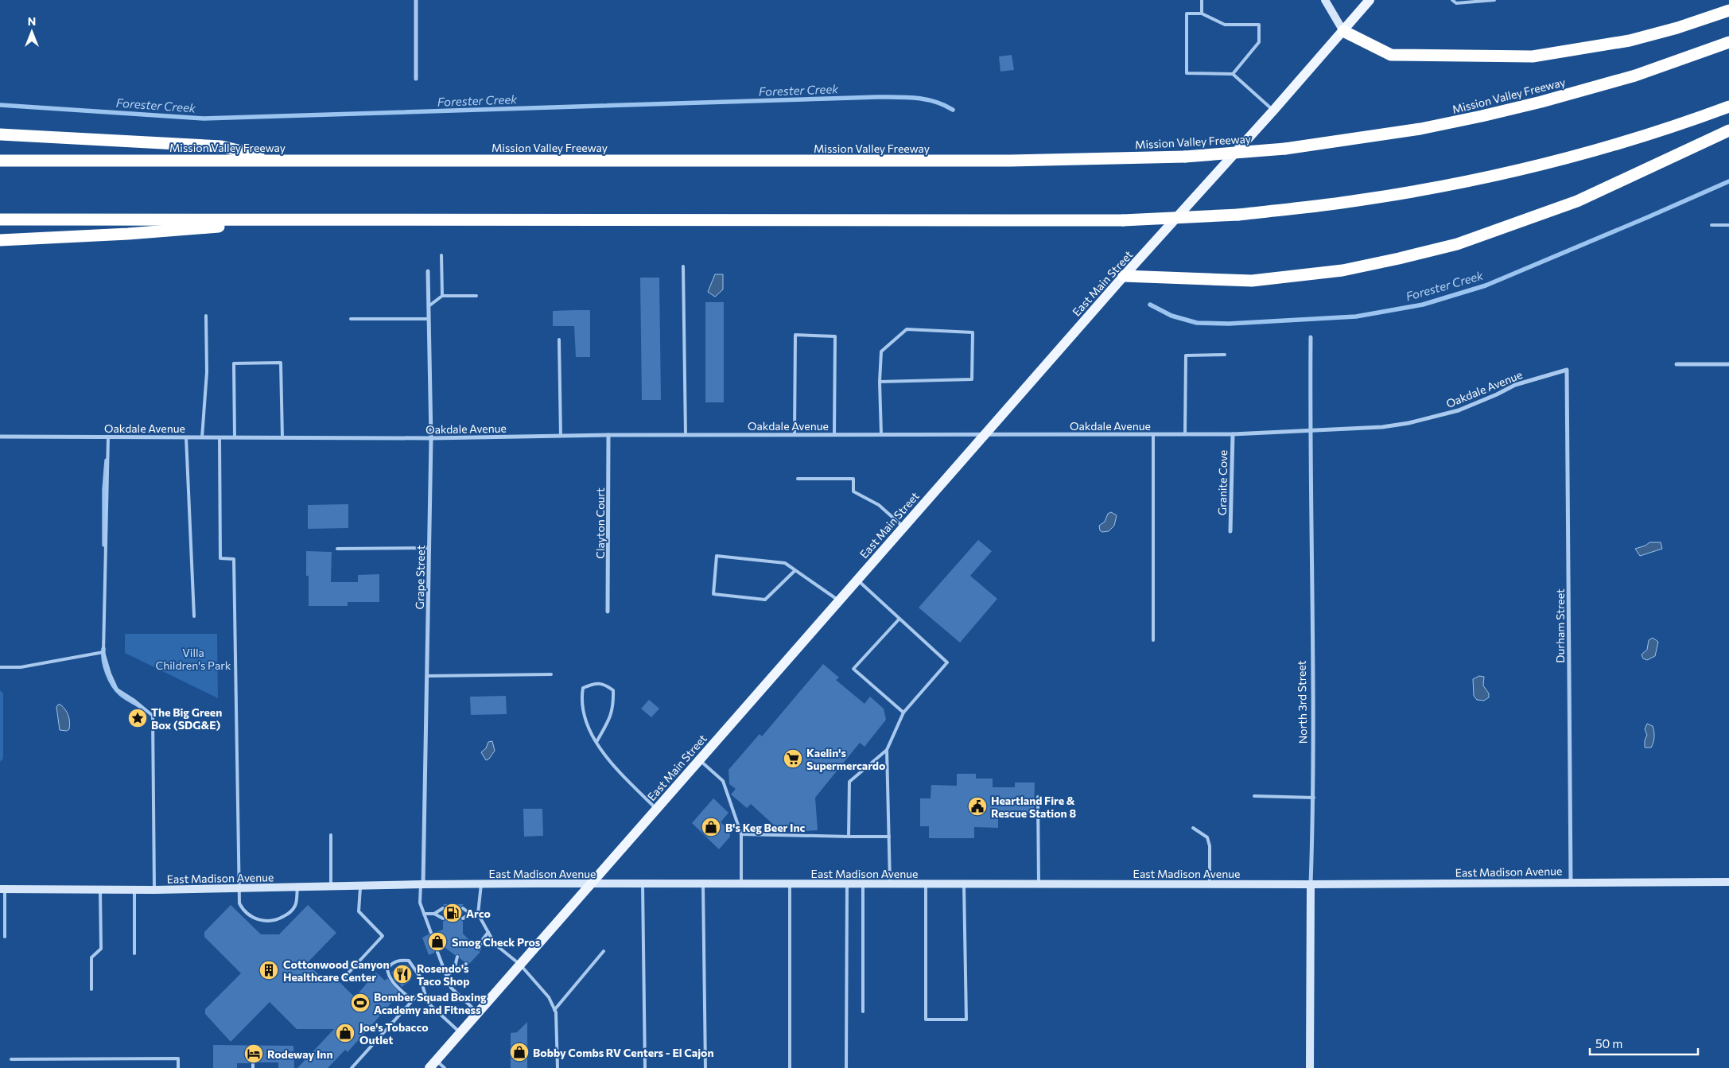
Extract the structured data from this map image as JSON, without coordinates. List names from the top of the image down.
{
  "streets": {
    "highway": ["Mission Valley Freeway"],
    "main road": ["East Main Street"],
    "street": [
      "Oakdale Avenue",
      "Granite Cove",
      "Clayton Court",
      "Grape Street",
      "Durham Street",
      "North 3rd Street",
      "East Madison Avenue"
    ]
  },
  "crossings": [
    ["East Main Street", "Oakdale Avenue"],
    ["East Main Street", "East Madison Avenue"],
    ["Oakdale Avenue", "Granite Cove"],
    ["Oakdale Avenue", "Clayton Court"],
    ["Oakdale Avenue", "Grape Street"],
    ["Oakdale Avenue", "Durham Street"],
    ["Oakdale Avenue", "North 3rd Street"],
    ["Grape Street", "East Madison Avenue"],
    ["Durham Street", "East Madison Avenue"],
    ["North 3rd Street", "East Madison Avenue"]
  ],
  "water": ["Forester Creek"],
  "parks": ["Villa Children's Park"],
  "places": {
    "place": ["The Big Green Box (SDG&E)"],
    "supermarket": ["Kaelin's Supermercardo"],
    "public building": ["Heartland Fire & Rescue Station 8"],
    "shop": [
      "B's Keg Beer Inc",
      "Smog Check Pros",
      "Joe's Tobacco Outlet",
      "Bobby Combs RV Centers - El Cajon"
    ],
    "fuel station": ["Arco"],
    "building": ["Cottonwood Canyon Healthcare Center"],
    "restaurant": ["Rosendo's Taco Shop"],
    "sports": ["Bomber Squad Boxing Academy and Fitness"],
    "hotel": ["Rodeway Inn"]
  },
  "scale_bar": "50 m",
  "north": "top"
}
